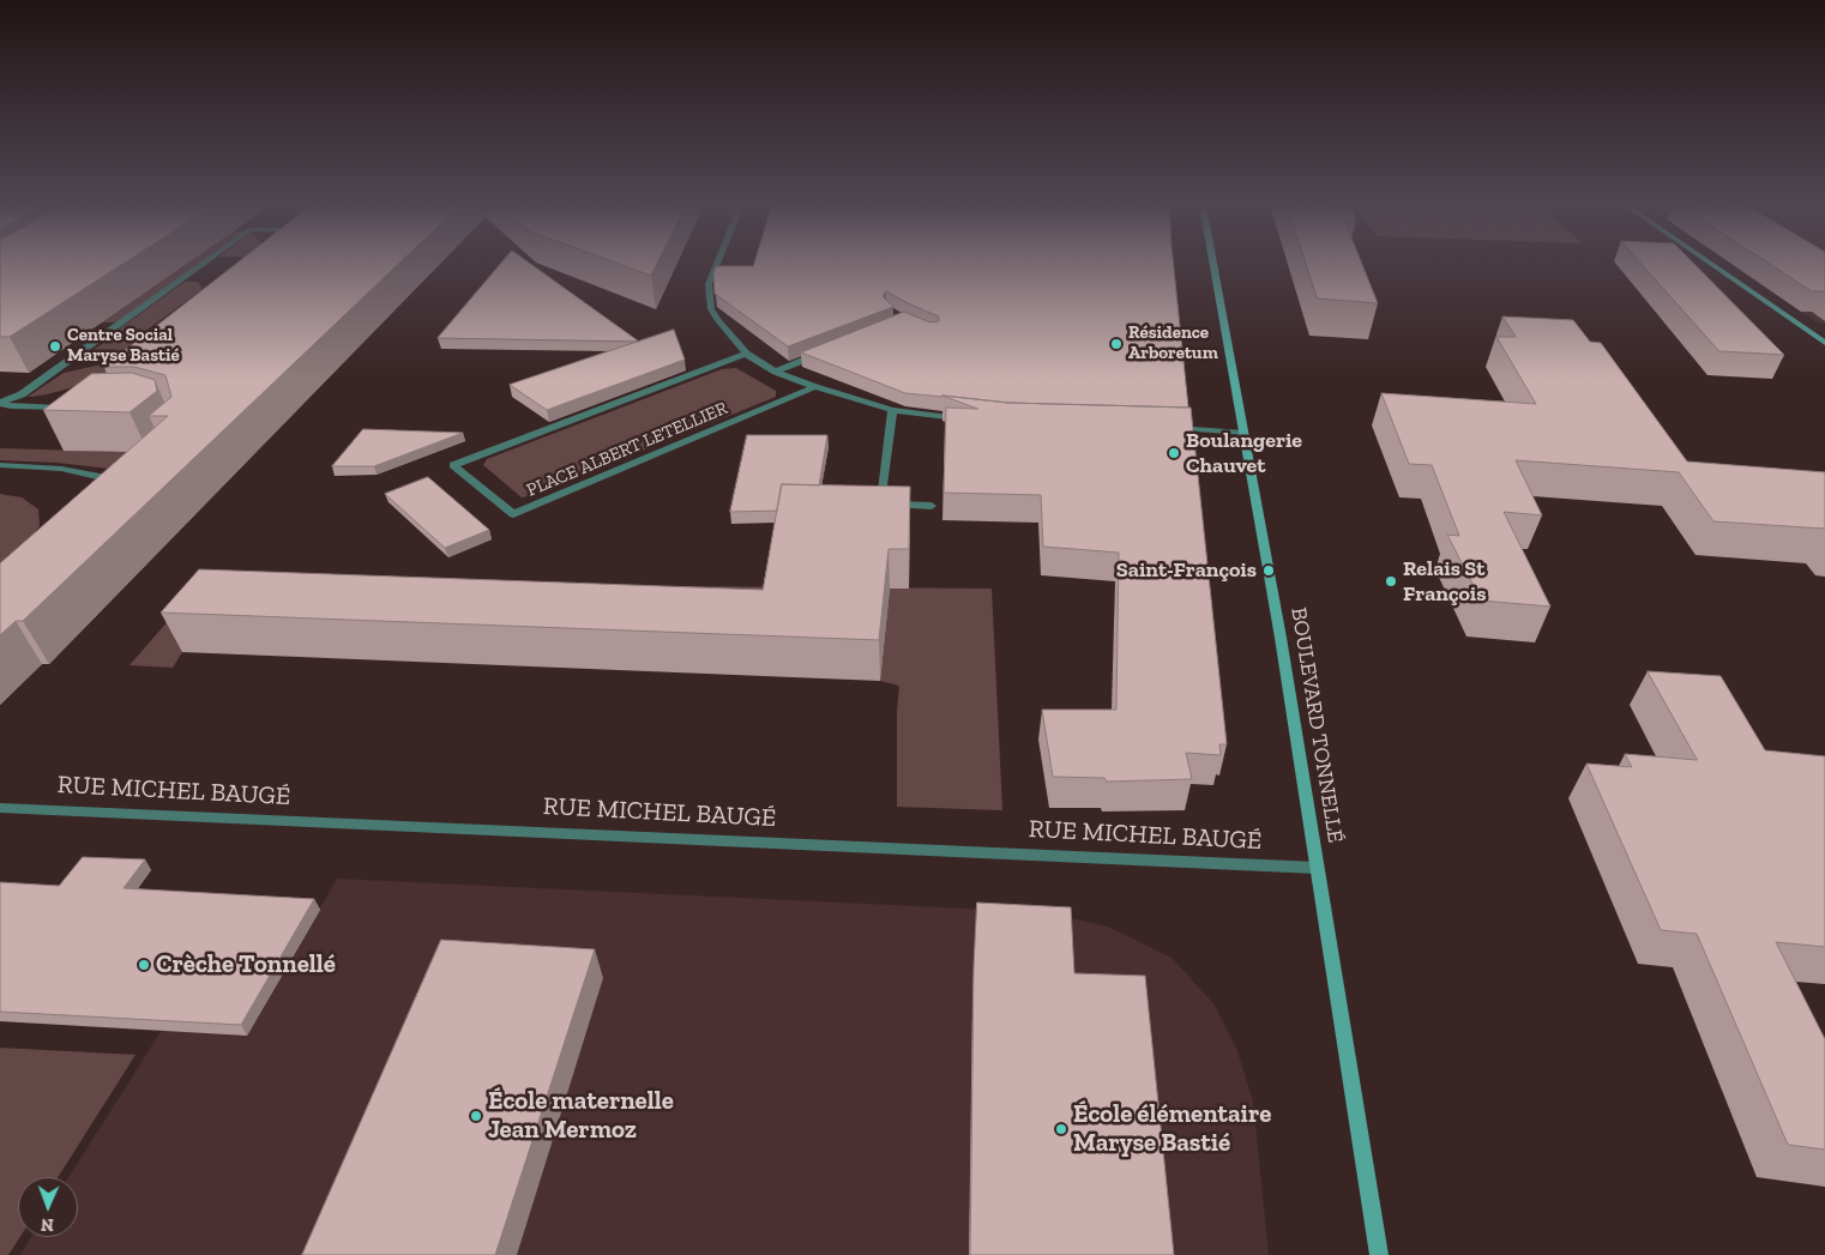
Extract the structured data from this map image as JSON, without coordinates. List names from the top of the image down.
{
  "streets": {
    "main road": ["BOULEVARD TONNELLÉ"],
    "street": ["PLACE ALBERT LETELLIER", "RUE MICHEL BAUGÉ"]
  },
  "crossings": [
    ["BOULEVARD TONNELLÉ", "RUE MICHEL BAUGÉ"]
  ],
  "places": [
    "Résidence Arboretum",
    "Centre Social Maryse Bastié",
    "Boulangerie Chauvet",
    "Saint-François",
    "Relais St François",
    "Crèche Tonnellé",
    "École maternelle Jean Mermoz",
    "École élémentaire Maryse Bastié"
  ],
  "north": "bottom"
}
